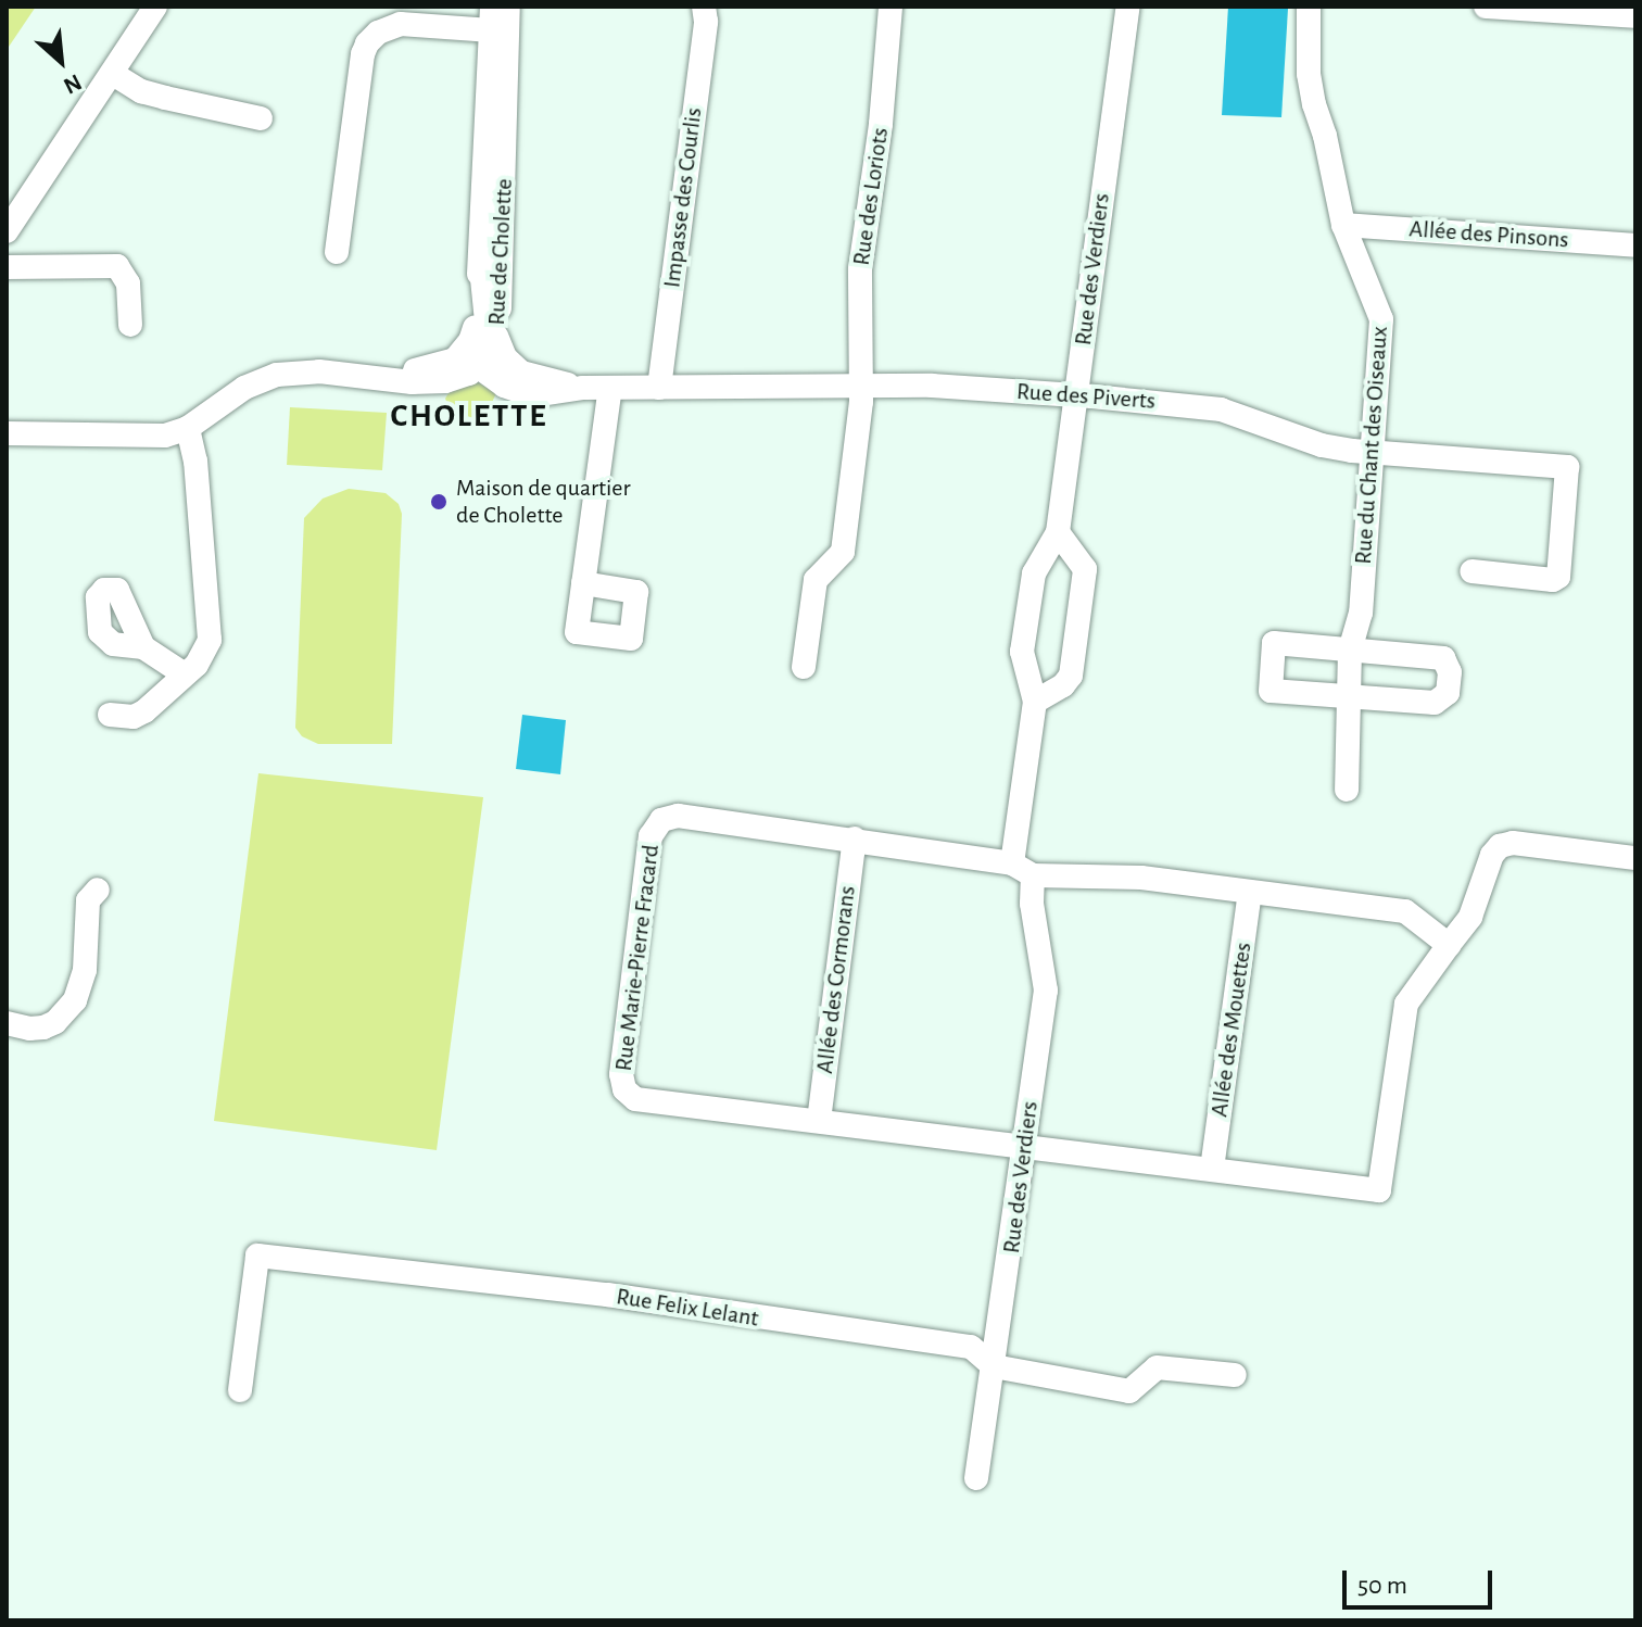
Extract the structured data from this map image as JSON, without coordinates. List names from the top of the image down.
{
  "streets": {
    "street": [
      "Rue des Loriots",
      "Impasse des Courlis",
      "Allée des Pinsons",
      "Rue de Cholette",
      "Rue des Verdiers",
      "Rue des Piverts",
      "Rue du Chant des Oiseaux",
      "Rue Marie-Pierre Fracard",
      "Allée des Cormorans",
      "Allée des Mouettes",
      "Rue Felix Lelant"
    ]
  },
  "crossings": [
    ["Rue des Loriots", "Rue des Piverts"],
    ["Impasse des Courlis", "Rue des Piverts"],
    ["Allée des Pinsons", "Rue du Chant des Oiseaux"],
    ["Rue de Cholette", "Rue des Piverts"],
    ["Rue des Verdiers", "Rue des Piverts"],
    ["Rue des Verdiers", "Rue Marie-Pierre Fracard"],
    ["Rue des Verdiers", "Rue Felix Lelant"],
    ["Rue des Piverts", "Rue du Chant des Oiseaux"],
    ["Rue Marie-Pierre Fracard", "Allée des Cormorans"],
    ["Rue Marie-Pierre Fracard", "Allée des Mouettes"]
  ],
  "districts": ["CHOLETTE"],
  "places": ["Maison de quartier de Cholette"],
  "scale_bar": "50 m",
  "north": "bottom right"
}
